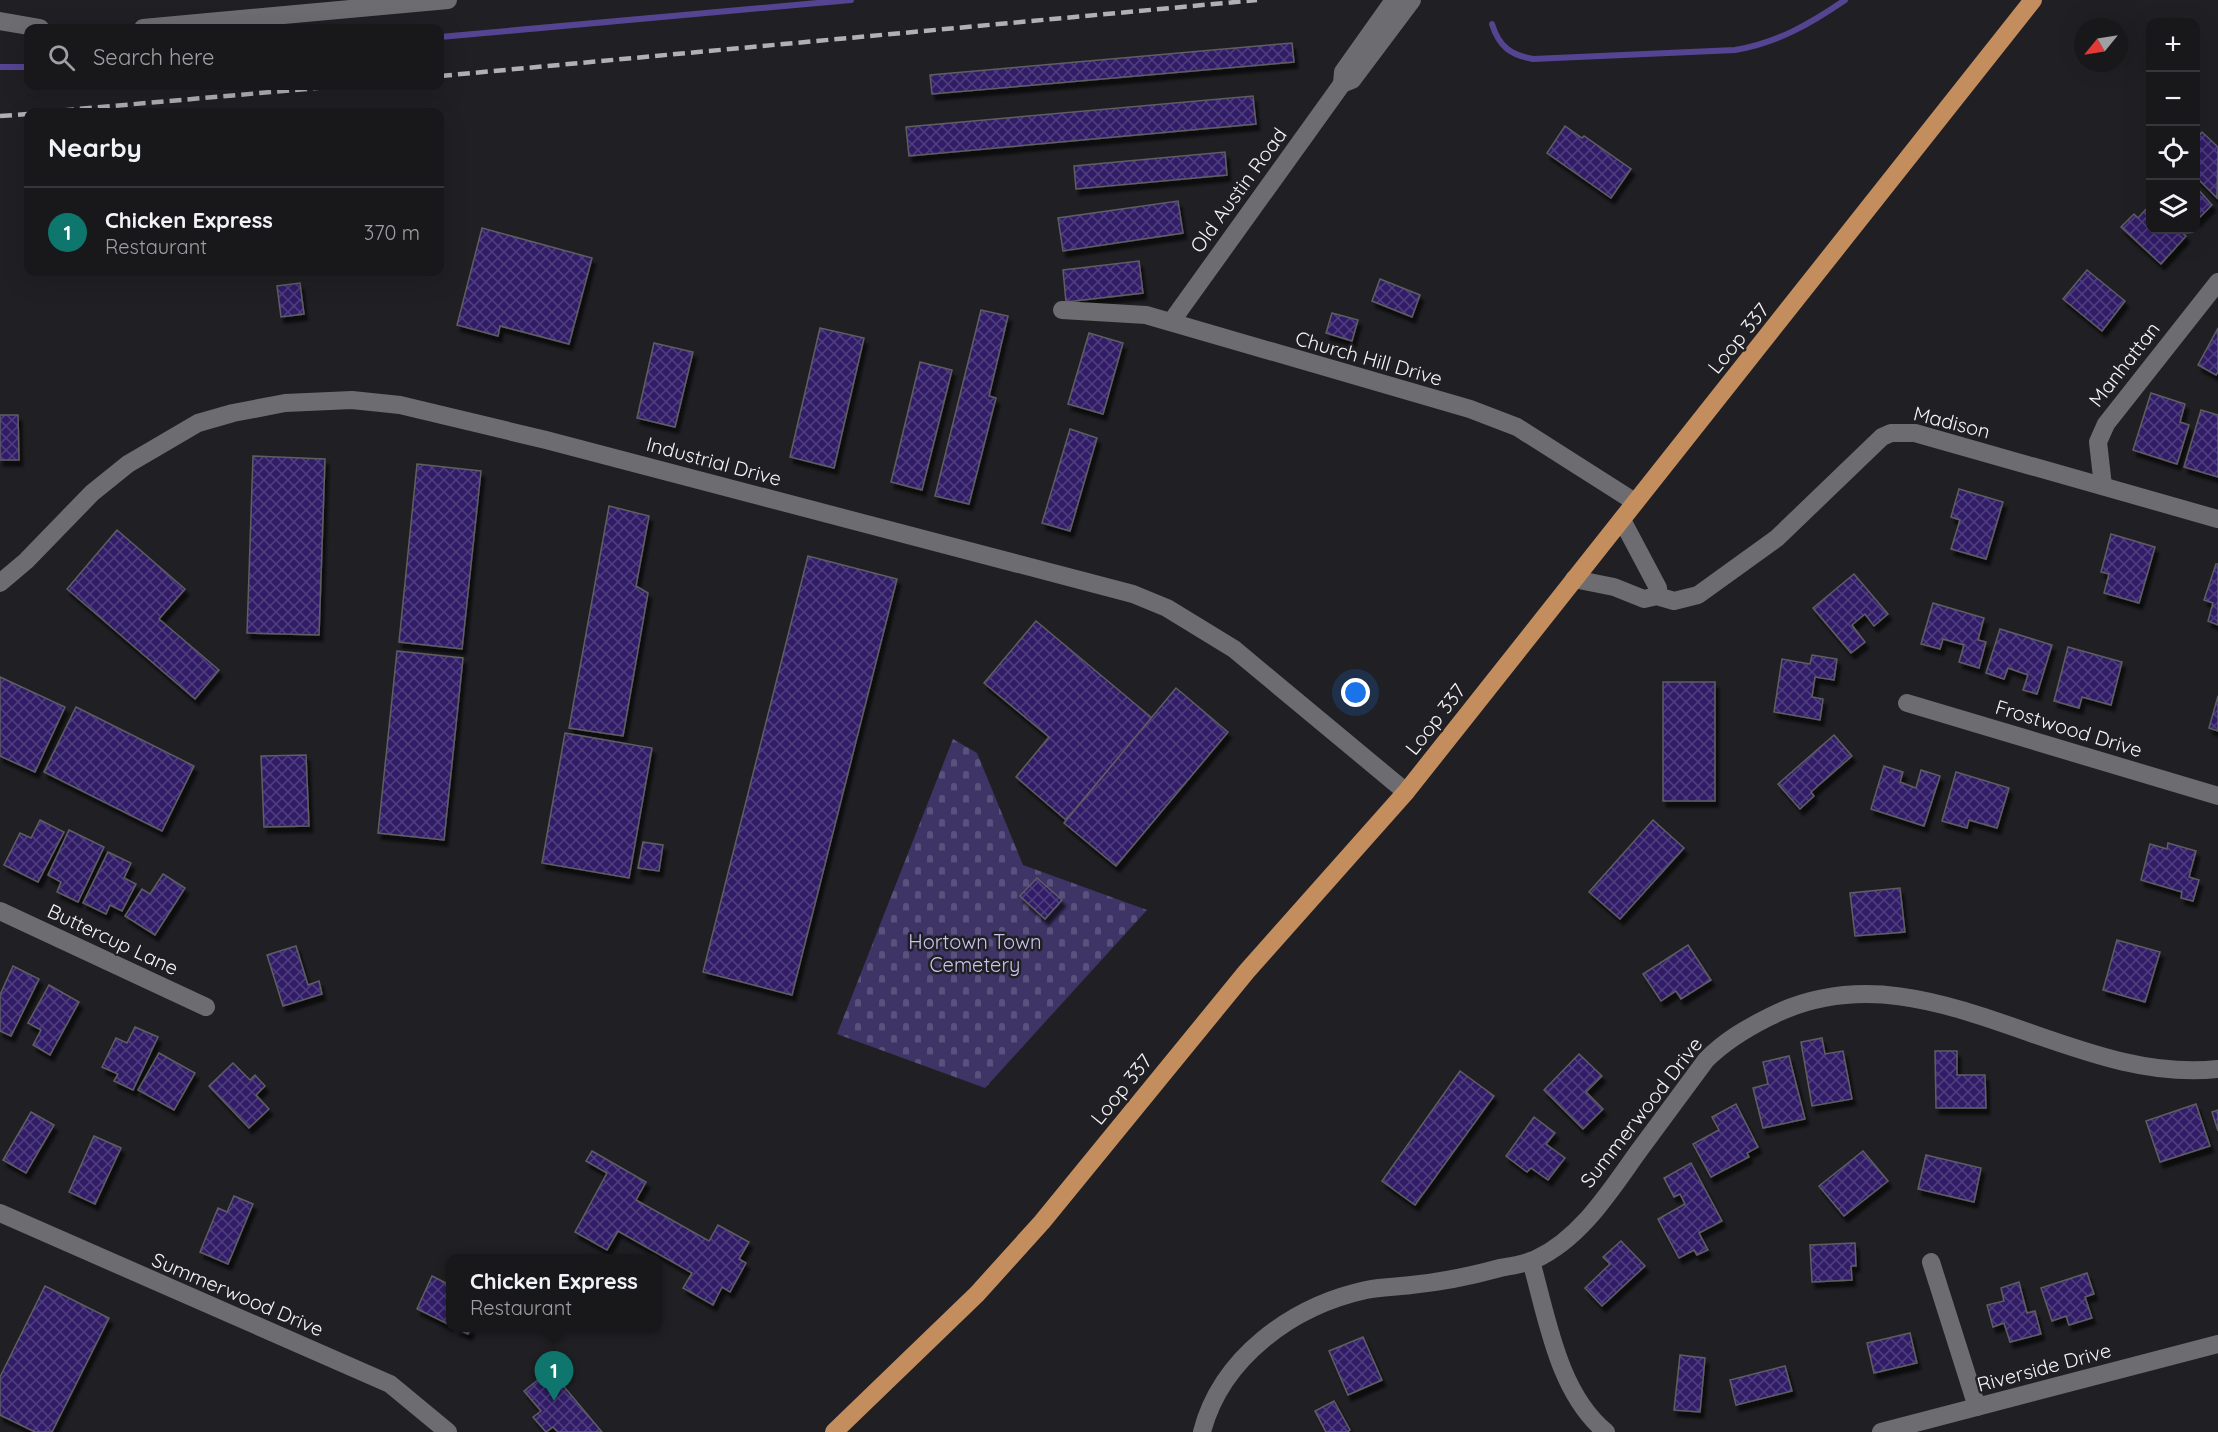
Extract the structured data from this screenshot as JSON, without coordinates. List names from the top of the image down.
{
  "streets": {
    "main road": ["Loop 337"],
    "street": [
      "Old Austin Road",
      "Church Hill Drive",
      "Manhattan",
      "Madison",
      "Industrial Drive",
      "Frostwood Drive",
      "Buttercup Lane",
      "Summerwood Drive",
      "Riverside Drive"
    ]
  },
  "crossings": [
    ["Old Austin Road", "Church Hill Drive"],
    ["Loop 337", "Church Hill Drive"],
    ["Loop 337", "Madison"],
    ["Loop 337", "Industrial Drive"],
    ["Manhattan", "Madison"]
  ],
  "parks": ["Hortown Town Cemetery"],
  "north": "bottom left",
  "page": {
    "map_buttons": ["+", "−"],
    "search": "Search here",
    "heading": "Nearby",
    "list": [
      {
        "mark": "1",
        "name": "Chicken Express",
        "note": "Restaurant",
        "value": "370 m"
      }
    ],
    "popup": ["Chicken Express", "Restaurant"],
    "pins": "1"
  }
}
